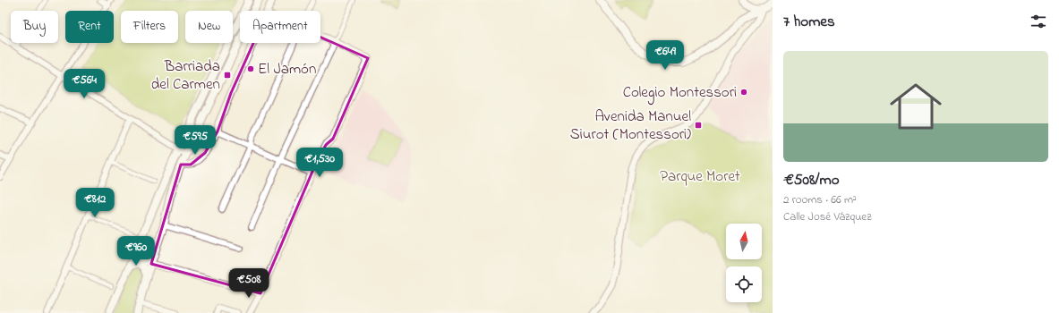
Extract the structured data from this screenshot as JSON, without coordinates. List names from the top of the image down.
{
  "parks": ["Parque Moret"],
  "places": {
    "other": ["El Jamón", "Colegio Montessori"],
    "transit": ["Barriada del Carmen", "Avenida Manuel Siurot (Montessori)"]
  },
  "north": "top",
  "page": {
    "heading": "7 homes",
    "chip": [
      "Buy",
      "Rent",
      "Filters",
      "New",
      "Apartment"
    ],
    "price": [
      "€649",
      "€564",
      "€595",
      "€1,530",
      "€812",
      "€960",
      "€508"
    ],
    "list": [
      {
        "name": "€508/mo",
        "note": "2 rooms · 66 m² · Calle José Vázquez"
      }
    ]
  }
}
